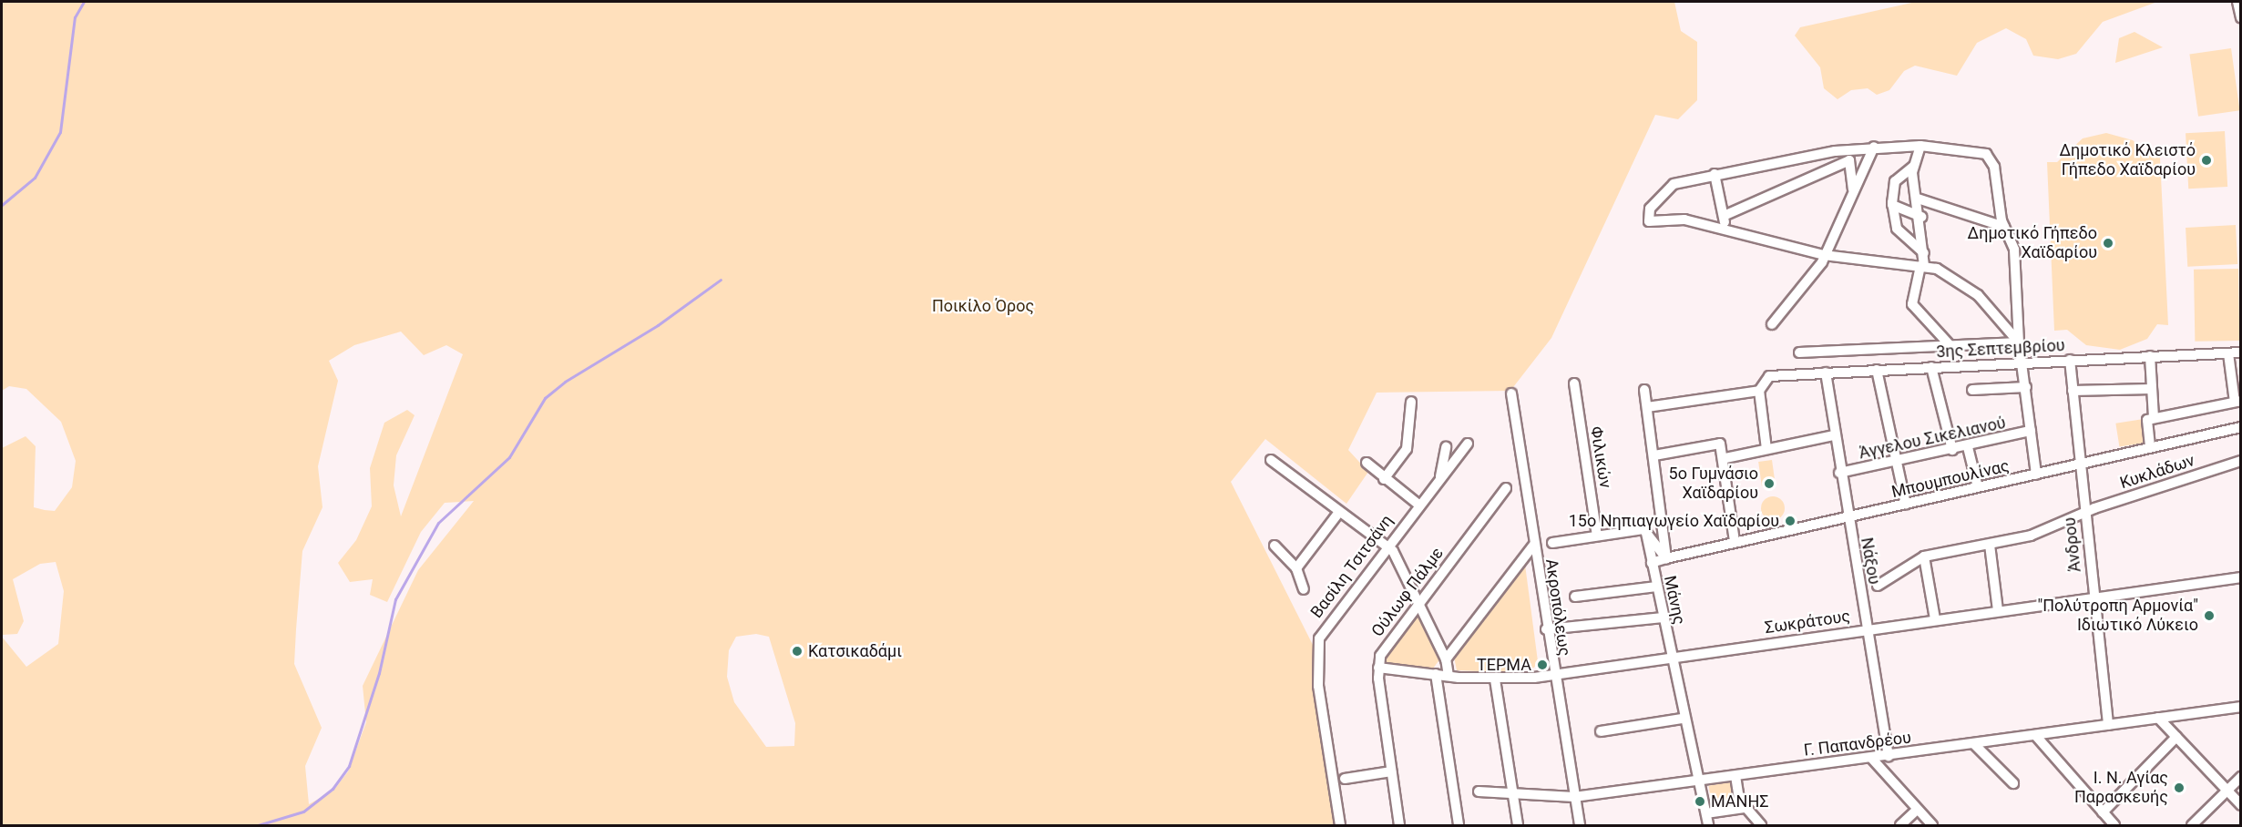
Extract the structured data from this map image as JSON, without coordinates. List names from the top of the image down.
{
  "streets": {
    "street": [
      "3ης Σεπτεμβρίου",
      "Άγγελου Σικελιανού",
      "Φιλικών",
      "Κυκλάδων",
      "Μπουμπουλίνας",
      "Άνδρου",
      "Νάξου",
      "Βασίλη Τσιτσάνη",
      "Ούλωφ Πάλμε",
      "Μάνης",
      "Ακροπόλεως",
      "Σωκράτους",
      "Γ. Παπανδρέου"
    ]
  },
  "crossings": [
    ["3ης Σεπτεμβρίου", "Άνδρου"],
    ["3ης Σεπτεμβρίου", "Νάξου"],
    ["Άγγελου Σικελιανού", "Νάξου"],
    ["Κυκλάδων", "Άνδρου"],
    ["Μπουμπουλίνας", "Άνδρου"],
    ["Μπουμπουλίνας", "Νάξου"],
    ["Μπουμπουλίνας", "Μάνης"],
    ["Άνδρου", "Σωκράτους"],
    ["Άνδρου", "Γ. Παπανδρέου"],
    ["Νάξου", "Σωκράτους"],
    ["Νάξου", "Γ. Παπανδρέου"],
    ["Ούλωφ Πάλμε", "Σωκράτους"],
    ["Μάνης", "Σωκράτους"],
    ["Μάνης", "Γ. Παπανδρέου"],
    ["Ακροπόλεως", "Σωκράτους"],
    ["Ακροπόλεως", "Γ. Παπανδρέου"]
  ],
  "parks": ["Ποικίλο Όρος"],
  "places": [
    "Δημοτικό Κλειστό Γήπεδο Χαϊδαρίου",
    "Δημοτικό Γήπεδο Χαϊδαρίου",
    "5ο Γυμνάσιο Χαϊδαρίου",
    "15ο Νηπιαγωγείο Χαϊδαρίου",
    "\"Πολύτροπη Αρμονία\" Ιδιωτικό Λύκειο",
    "Κατσικαδάμι",
    "ΤΕΡΜΑ",
    "Ι. Ν. Αγίας Παρασκευής",
    "ΜΑΝΗΣ"
  ]
}
